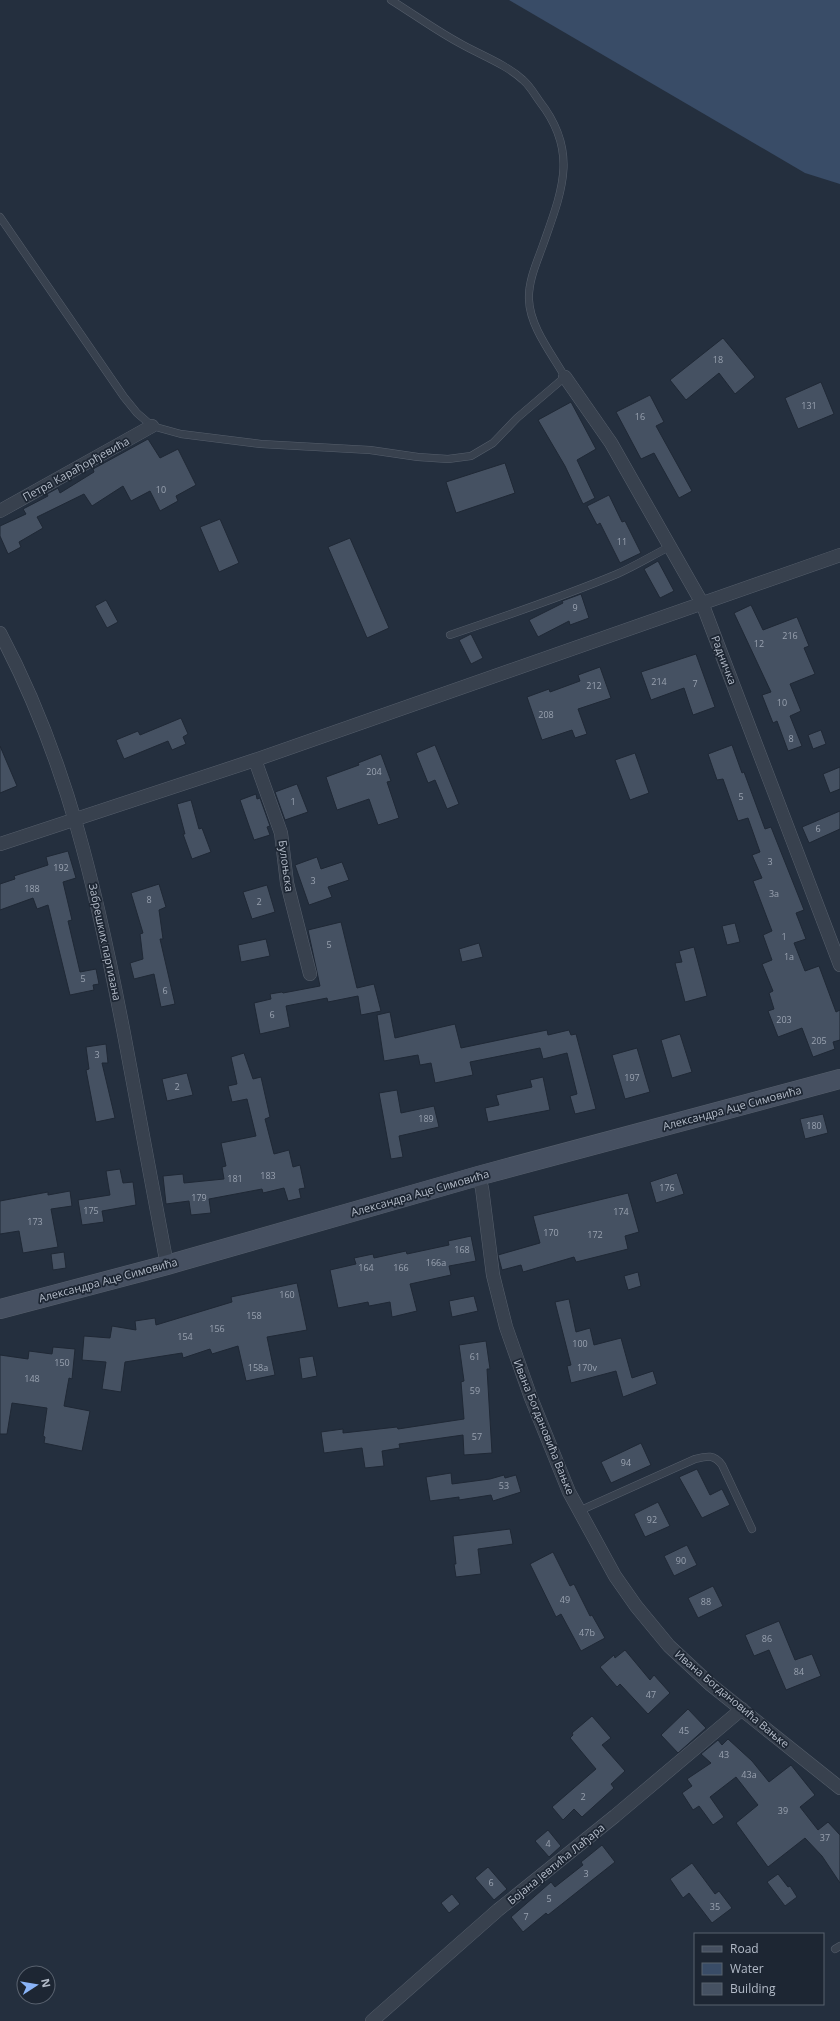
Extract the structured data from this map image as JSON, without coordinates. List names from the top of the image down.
{
  "streets": {
    "street": [
      "Петра Карађорђевића",
      "Радничка",
      "Булоњска",
      "Забрешких партизана",
      "Александра Аце Симовића",
      "Ивана Богдановића Вањке",
      "Бојана Јевтића Лађара"
    ]
  },
  "crossings": [
    ["Забрешких партизана", "Александра Аце Симовића"],
    ["Александра Аце Симовића", "Ивана Богдановића Вањке"],
    ["Ивана Богдановића Вањке", "Бојана Јевтића Лађара"]
  ],
  "house_numbers": [
    "18",
    "131",
    "16",
    "10",
    "11",
    "9",
    "216",
    "12",
    "214",
    "7",
    "212",
    "10",
    "208",
    "8",
    "204",
    "5",
    "1",
    "6",
    "3",
    "192",
    "3",
    "188",
    "3a",
    "8",
    "2",
    "1",
    "5",
    "1a",
    "5",
    "6",
    "6",
    "203",
    "205",
    "3",
    "197",
    "2",
    "189",
    "180",
    "183",
    "181",
    "176",
    "179",
    "175",
    "174",
    "173",
    "170",
    "172",
    "168",
    "166a",
    "164",
    "166",
    "160",
    "158",
    "156",
    "154",
    "100",
    "61",
    "150",
    "158a",
    "170v",
    "148",
    "59",
    "57",
    "94",
    "53",
    "92",
    "90",
    "49",
    "88",
    "47b",
    "86",
    "84",
    "47",
    "45",
    "43",
    "43a",
    "2",
    "39",
    "37",
    "4",
    "3",
    "6",
    "5",
    "35",
    "7"
  ],
  "legend": ["Road", "Water", "Building"],
  "north": "right"
}
